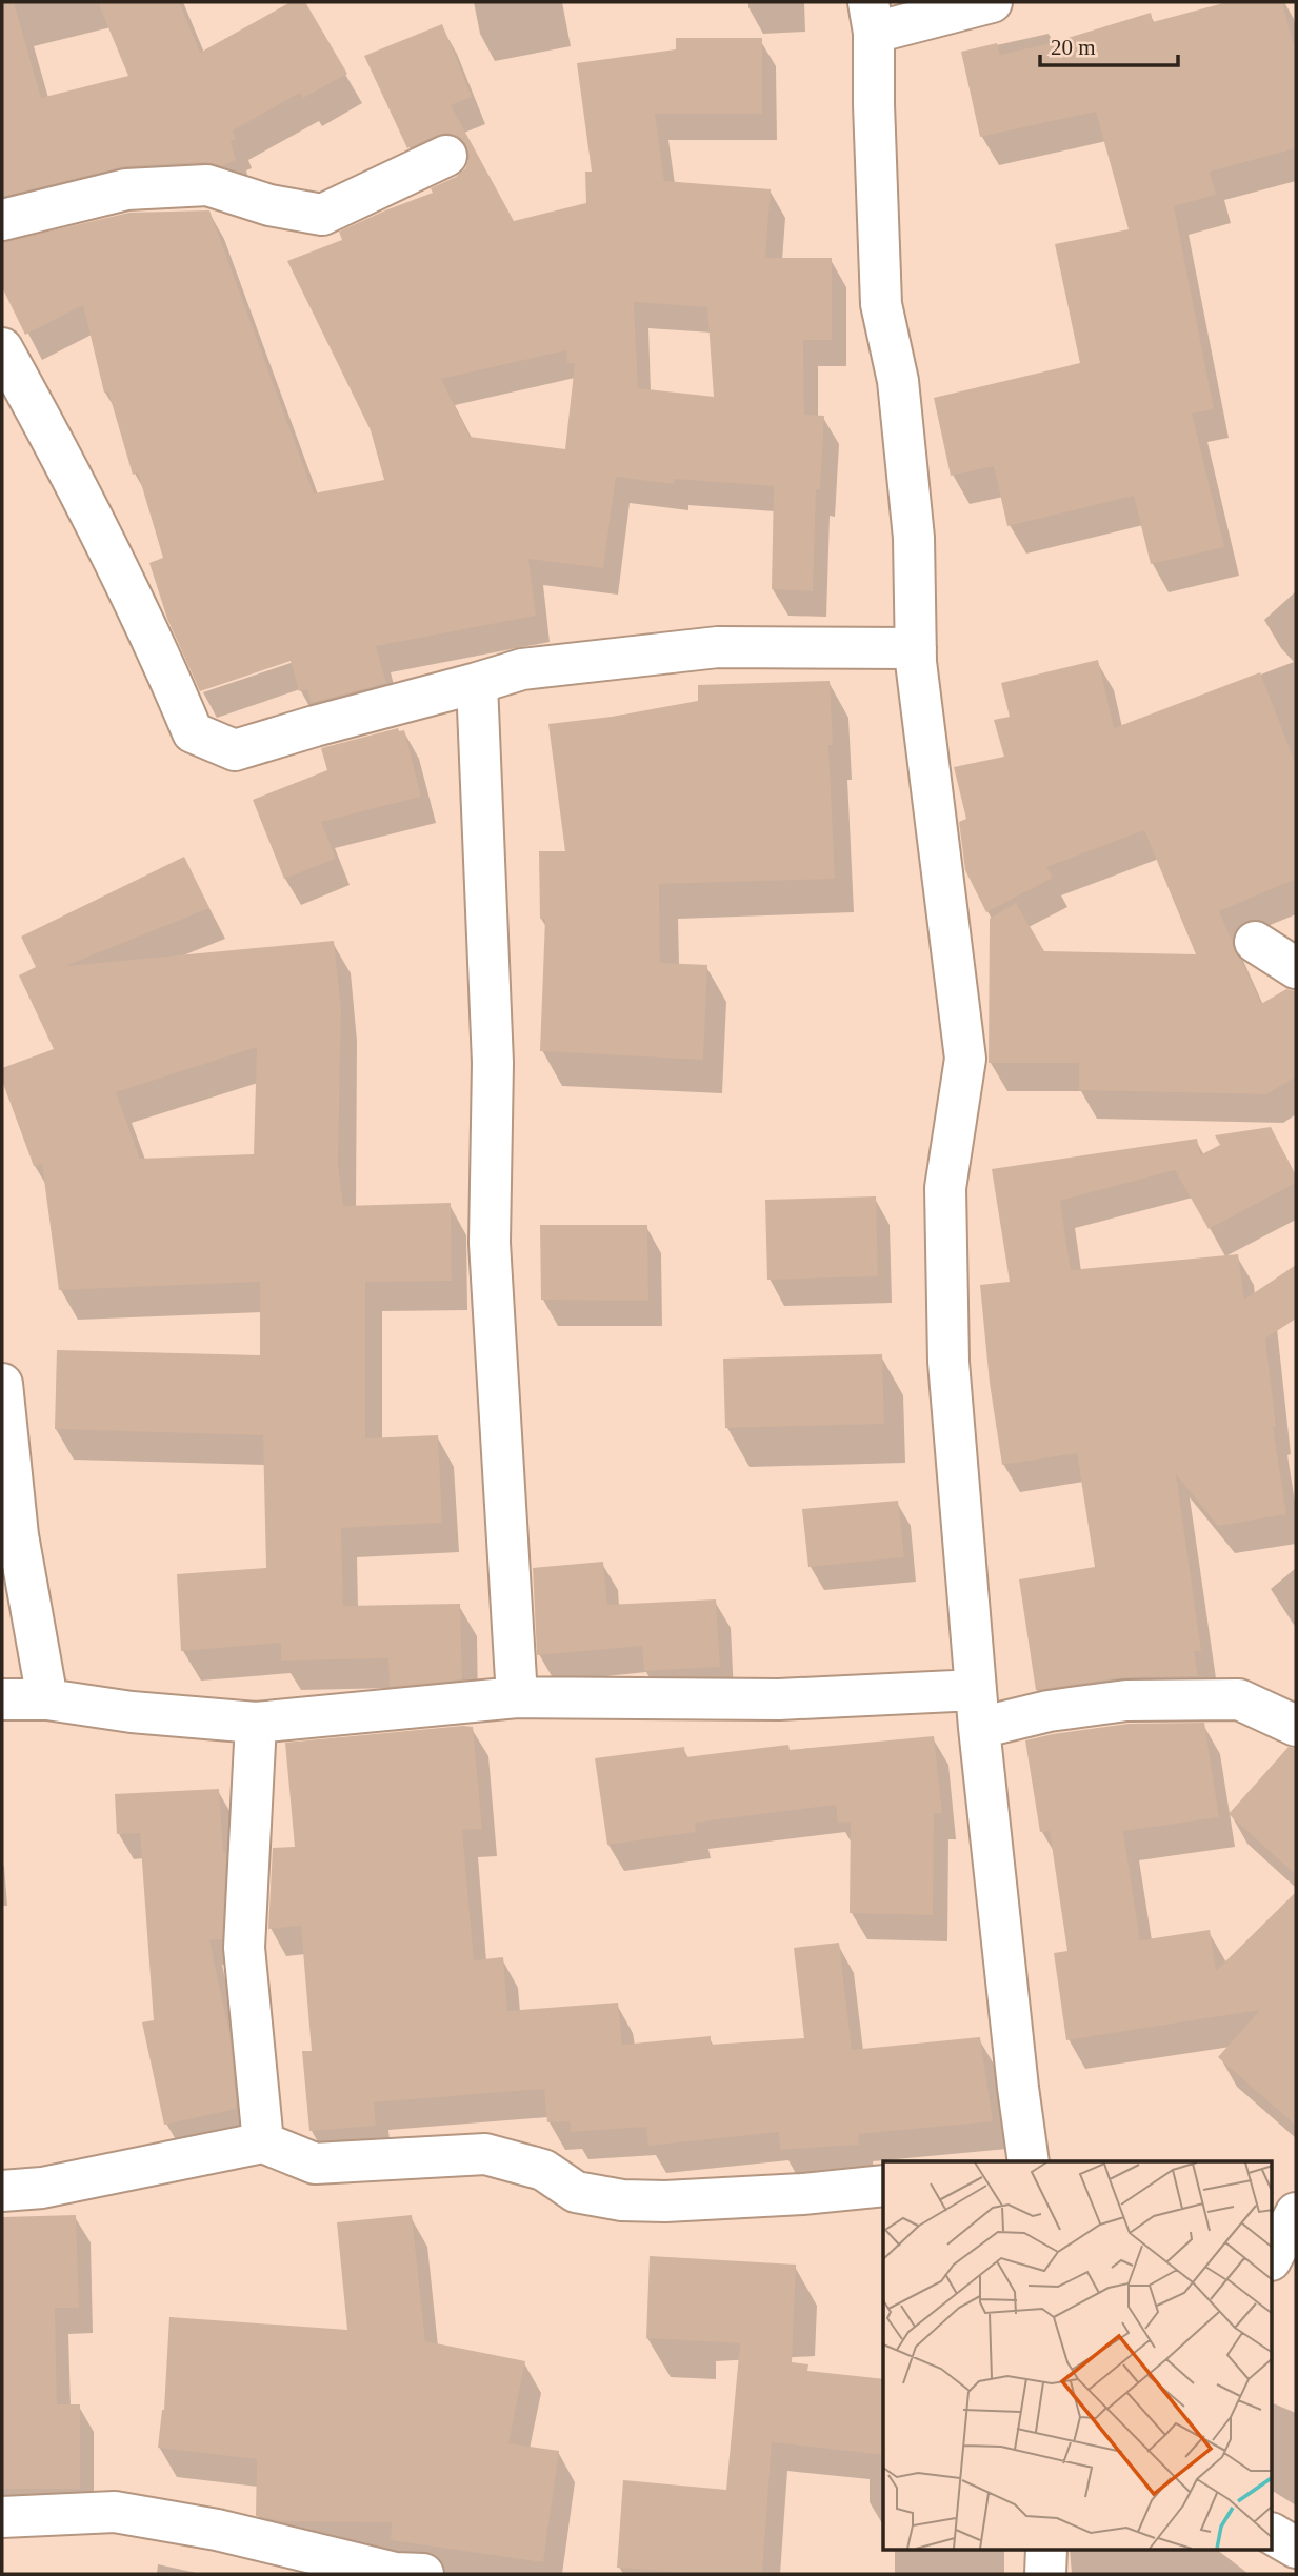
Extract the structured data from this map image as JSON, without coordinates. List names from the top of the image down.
{
  "scale_bar": "20 m"
}
